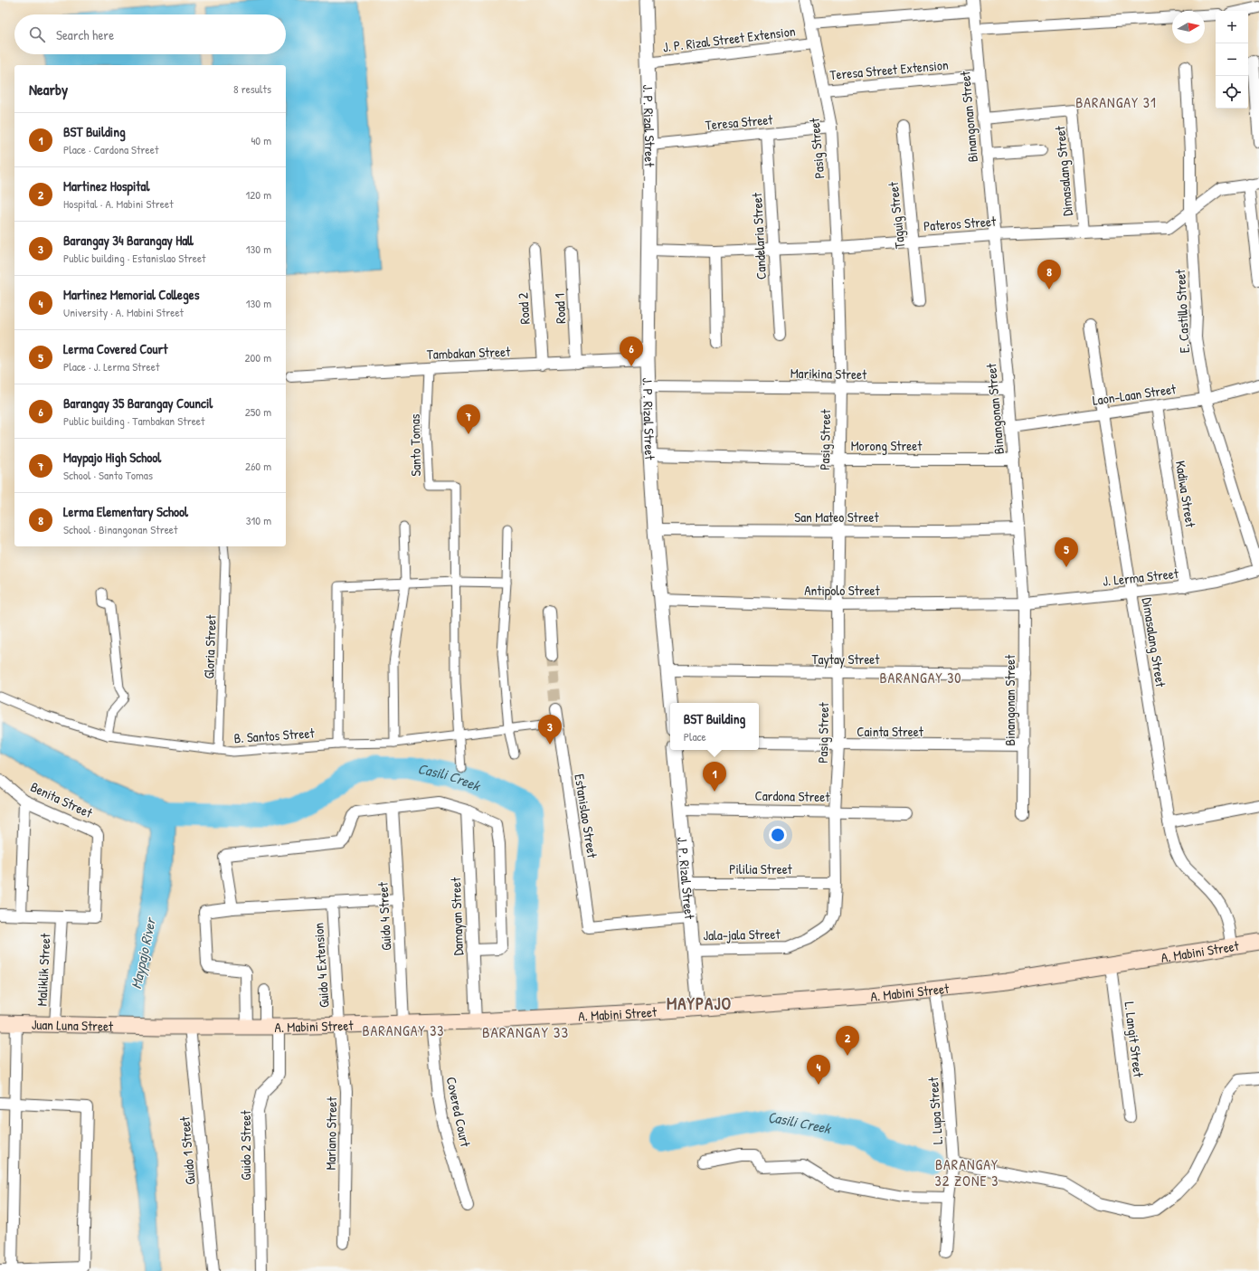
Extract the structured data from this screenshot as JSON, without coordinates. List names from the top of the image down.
{
  "streets": {
    "main road": ["A. Mabini Street", "Juan Luna Street"],
    "street": [
      "J. P. Rizal Street Extension",
      "Teresa Street Extension",
      "Binangonan Street",
      "Teresa Street",
      "J. P. Rizal Street",
      "Pasig Street",
      "Dimasalang Street",
      "Taguig Street",
      "Pateros Street",
      "Candelaria Street",
      "Road 2",
      "Road 1",
      "E. Castillo Street",
      "Tambakan Street",
      "Marikina Street",
      "Laon-Laan Street",
      "Santo Tomas",
      "Morong Street",
      "Kadiwa Street",
      "San Mateo Street",
      "J. Lerma Street",
      "Antipolo Street",
      "Gloria Street",
      "Taytay Street",
      "Cainta Street",
      "B. Santos Street",
      "Cardona Street",
      "Benita Street",
      "Estanislao Street",
      "Pililia Street",
      "Guido 4 Street",
      "Damayan Street",
      "Jala-jala Street",
      "Guido 4 Extension",
      "Maliklik Street",
      "L. Langit Street",
      "L. Lupa Street",
      "Covered Court",
      "Mariano Street",
      "Guido 2 Street",
      "Guido 1 Street"
    ]
  },
  "crossings": [
    ["J. P. Rizal Street Extension", "Binangonan Street"],
    ["J. P. Rizal Street Extension", "J. P. Rizal Street"],
    ["J. P. Rizal Street Extension", "Pasig Street"],
    ["Teresa Street Extension", "Binangonan Street"],
    ["Teresa Street Extension", "Pasig Street"],
    ["Binangonan Street", "Dimasalang Street"],
    ["Binangonan Street", "Pateros Street"],
    ["Binangonan Street", "Marikina Street"],
    ["Binangonan Street", "Laon-Laan Street"],
    ["Binangonan Street", "Morong Street"],
    ["Binangonan Street", "San Mateo Street"],
    ["Binangonan Street", "J. Lerma Street"],
    ["Binangonan Street", "Antipolo Street"],
    ["Binangonan Street", "Taytay Street"],
    ["Binangonan Street", "Cainta Street"],
    ["Teresa Street", "J. P. Rizal Street"],
    ["Teresa Street", "Pasig Street"],
    ["Teresa Street", "Candelaria Street"],
    ["J. P. Rizal Street", "Pateros Street"],
    ["J. P. Rizal Street", "Tambakan Street"],
    ["J. P. Rizal Street", "Marikina Street"],
    ["J. P. Rizal Street", "Morong Street"],
    ["J. P. Rizal Street", "San Mateo Street"],
    ["J. P. Rizal Street", "Antipolo Street"],
    ["J. P. Rizal Street", "Taytay Street"],
    ["J. P. Rizal Street", "Cardona Street"],
    ["J. P. Rizal Street", "Estanislao Street"],
    ["J. P. Rizal Street", "Pililia Street"],
    ["J. P. Rizal Street", "Jala-jala Street"],
    ["J. P. Rizal Street", "A. Mabini Street"],
    ["Pasig Street", "Pateros Street"],
    ["Pasig Street", "Marikina Street"],
    ["Pasig Street", "Morong Street"],
    ["Pasig Street", "San Mateo Street"],
    ["Pasig Street", "Antipolo Street"],
    ["Pasig Street", "Taytay Street"],
    ["Pasig Street", "Cainta Street"],
    ["Pasig Street", "Cardona Street"],
    ["Pasig Street", "Pililia Street"],
    ["Pasig Street", "Jala-jala Street"],
    ["Dimasalang Street", "Pateros Street"],
    ["Dimasalang Street", "Laon-Laan Street"],
    ["Dimasalang Street", "J. Lerma Street"],
    ["Dimasalang Street", "A. Mabini Street"],
    ["Taguig Street", "Pateros Street"],
    ["Pateros Street", "Candelaria Street"],
    ["Pateros Street", "E. Castillo Street"],
    ["Road 2", "Tambakan Street"],
    ["Road 1", "Tambakan Street"],
    ["E. Castillo Street", "Laon-Laan Street"],
    ["E. Castillo Street", "J. Lerma Street"],
    ["Tambakan Street", "Santo Tomas"],
    ["Laon-Laan Street", "Kadiwa Street"],
    ["Kadiwa Street", "J. Lerma Street"],
    ["J. Lerma Street", "Antipolo Street"],
    ["Gloria Street", "B. Santos Street"],
    ["B. Santos Street", "Estanislao Street"],
    ["Benita Street", "Maliklik Street"],
    ["Pililia Street", "Jala-jala Street"],
    ["Guido 4 Street", "A. Mabini Street"],
    ["Damayan Street", "A. Mabini Street"],
    ["A. Mabini Street", "Guido 4 Extension"],
    ["A. Mabini Street", "Juan Luna Street"],
    ["A. Mabini Street", "L. Langit Street"],
    ["A. Mabini Street", "L. Lupa Street"],
    ["A. Mabini Street", "Covered Court"],
    ["A. Mabini Street", "Mariano Street"],
    ["A. Mabini Street", "Guido 2 Street"],
    ["A. Mabini Street", "Guido 1 Street"],
    ["Guido 4 Extension", "Mariano Street"],
    ["Maliklik Street", "Juan Luna Street"]
  ],
  "districts": [
    "BARANGAY 31",
    "BARANGAY 30",
    "MAYPAJO",
    "BARANGAY 33",
    "BARANGAY 33",
    "BARANGAY 32 ZONE 3"
  ],
  "water": ["Casili Creek", "Maypajo River"],
  "north": "right",
  "page": {
    "map_buttons": ["+", "−"],
    "search": "Search here",
    "heading": ["Nearby", "8 results"],
    "list": [
      {
        "mark": "1",
        "name": "BST Building",
        "note": "Place · Cardona Street",
        "value": "40 m"
      },
      {
        "mark": "2",
        "name": "Martinez Hospital",
        "note": "Hospital · A. Mabini Street",
        "value": "120 m"
      },
      {
        "mark": "3",
        "name": "Barangay 34 Barangay Hall",
        "note": "Public building · Estanislao Street",
        "value": "130 m"
      },
      {
        "mark": "4",
        "name": "Martinez Memorial Colleges",
        "note": "University · A. Mabini Street",
        "value": "130 m"
      },
      {
        "mark": "5",
        "name": "Lerma Covered Court",
        "note": "Place · J. Lerma Street",
        "value": "200 m"
      },
      {
        "mark": "6",
        "name": "Barangay 35 Barangay Council",
        "note": "Public building · Tambakan Street",
        "value": "250 m"
      },
      {
        "mark": "7",
        "name": "Maypajo High School",
        "note": "School · Santo Tomas",
        "value": "260 m"
      },
      {
        "mark": "8",
        "name": "Lerma Elementary School",
        "note": "School · Binangonan Street",
        "value": "310 m"
      }
    ],
    "pins": [
      "8",
      "6",
      "7",
      "5",
      "3",
      "1",
      "2",
      "4"
    ],
    "popup": ["BST Building", "Place"]
  }
}
